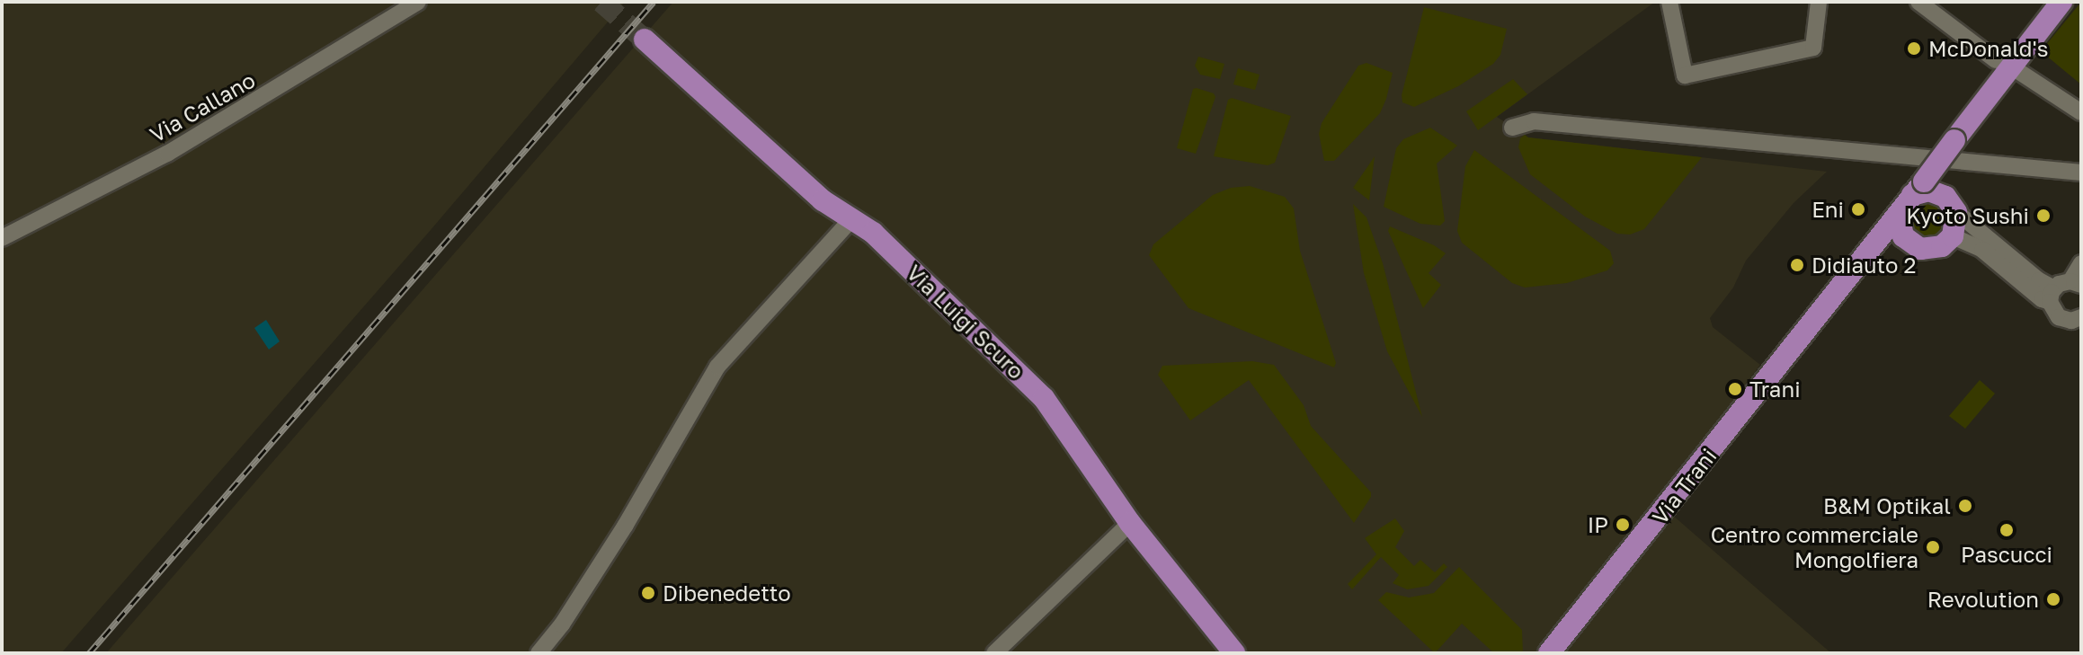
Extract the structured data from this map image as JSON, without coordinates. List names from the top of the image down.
{
  "streets": {
    "main road": ["Via Luigi Scuro", "Via Trani"],
    "street": ["Via Callano"]
  },
  "places": [
    "McDonald's",
    "Eni",
    "Kyoto Sushi",
    "Didiauto 2",
    "Trani",
    "B&M Optikal",
    "IP",
    "Pascucci",
    "Centro commerciale Mongolfiera",
    "Dibenedetto",
    "Revolution"
  ]
}
